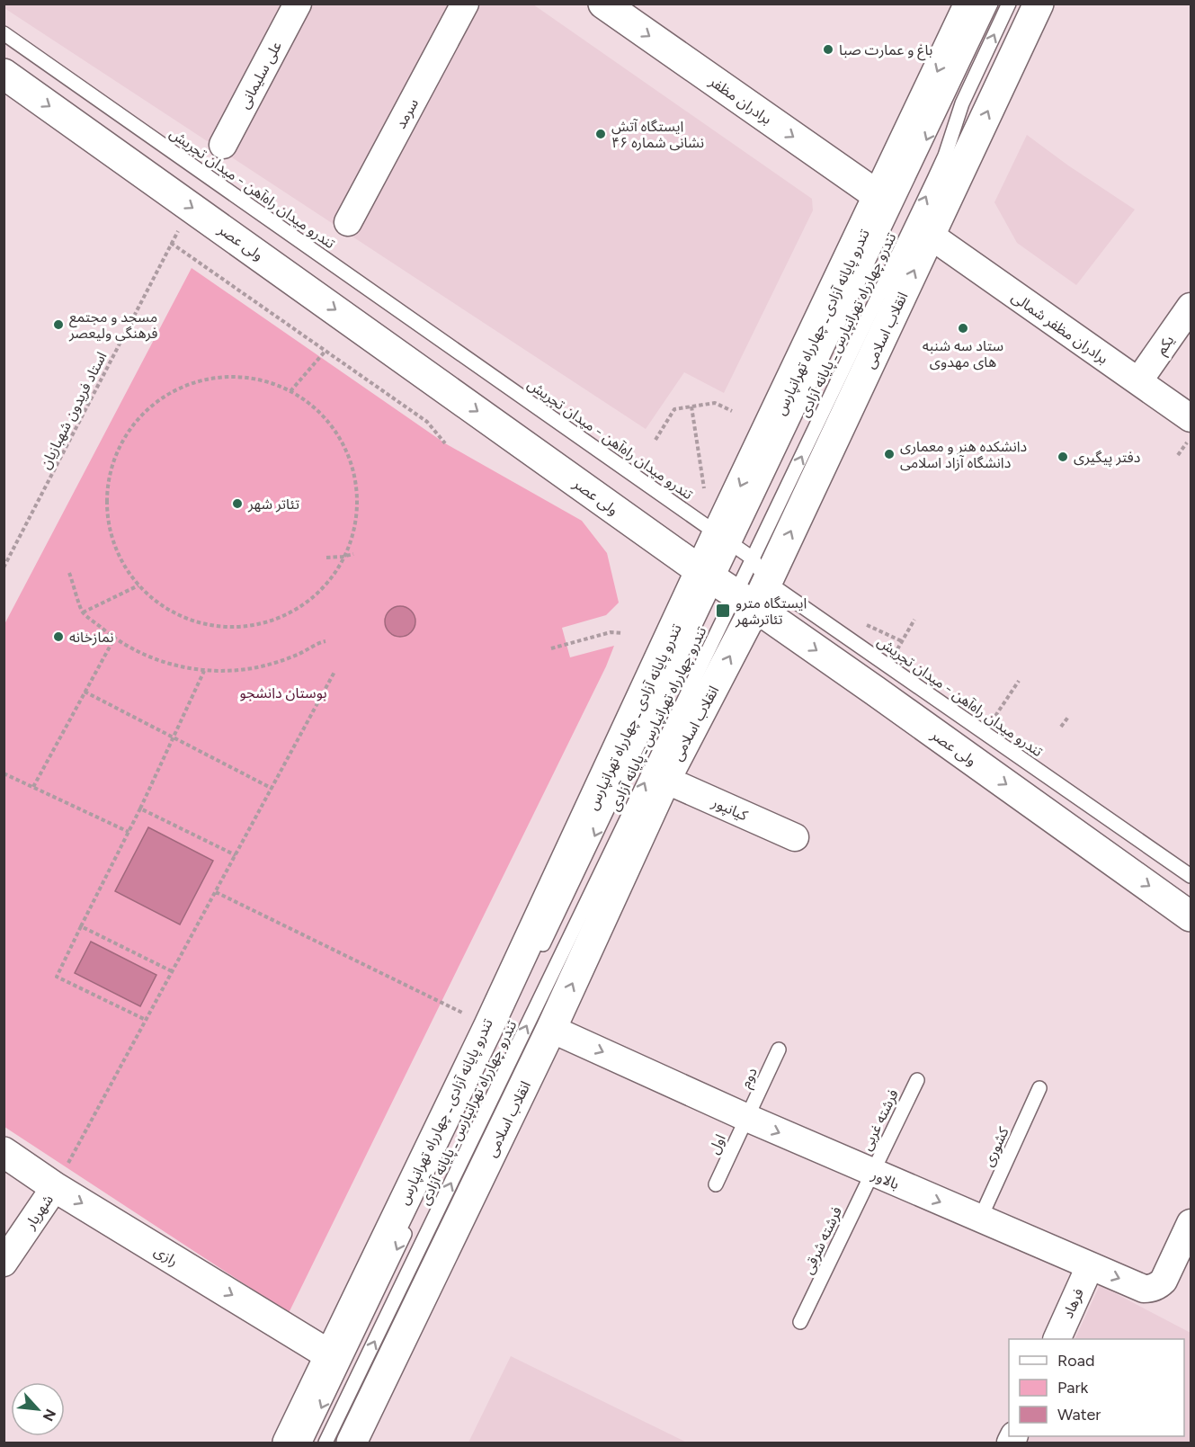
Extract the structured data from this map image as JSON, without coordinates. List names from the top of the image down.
{
  "streets": {
    "main road": [
      "برادران مظفر",
      "ولی عصر",
      "انقلاب اسلامی",
      "رازی"
    ],
    "street": [
      "علی سلیمانی",
      "سرمد",
      "برادران مظفر شمالی",
      "یکم",
      "کیانپور",
      "بالاور",
      "شهریار",
      "فرهاد"
    ],
    "lane": [
      "تندرو میدان راه‌آهن - میدان تجریش",
      "تندرو پایانه آزادی ـ چهارراه تهرانپارس",
      "تندرو چهارراه تهرانپارس ـ پایانه آزادی",
      "دوم",
      "فرشته غربی",
      "اول",
      "کشوری",
      "فرشته شرقی"
    ],
    "path": ["استاد فریدون شهبازیان"]
  },
  "crossings": [
    ["برادران مظفر", "انقلاب اسلامی"],
    ["تندرو میدان راه‌آهن - میدان تجریش", "ولی عصر"],
    ["تندرو میدان راه‌آهن - میدان تجریش", "تندرو پایانه آزادی ـ چهارراه تهرانپارس"],
    ["تندرو میدان راه‌آهن - میدان تجریش", "تندرو چهارراه تهرانپارس ـ پایانه آزادی"],
    ["تندرو میدان راه‌آهن - میدان تجریش", "انقلاب اسلامی"],
    ["ولی عصر", "تندرو پایانه آزادی ـ چهارراه تهرانپارس"],
    ["ولی عصر", "تندرو چهارراه تهرانپارس ـ پایانه آزادی"],
    ["ولی عصر", "انقلاب اسلامی"],
    ["ولی عصر", "استاد فریدون شهبازیان"],
    ["تندرو پایانه آزادی ـ چهارراه تهرانپارس", "تندرو چهارراه تهرانپارس ـ پایانه آزادی"],
    ["تندرو پایانه آزادی ـ چهارراه تهرانپارس", "انقلاب اسلامی"],
    ["تندرو چهارراه تهرانپارس ـ پایانه آزادی", "انقلاب اسلامی"],
    ["برادران مظفر شمالی", "انقلاب اسلامی"],
    ["برادران مظفر شمالی", "یکم"],
    ["انقلاب اسلامی", "کیانپور"],
    ["انقلاب اسلامی", "بالاور"],
    ["انقلاب اسلامی", "رازی"],
    ["دوم", "اول"],
    ["دوم", "بالاور"],
    ["فرشته غربی", "بالاور"],
    ["فرشته غربی", "فرشته شرقی"],
    ["اول", "بالاور"],
    ["کشوری", "بالاور"],
    ["بالاور", "فرشته شرقی"],
    ["بالاور", "فرهاد"],
    ["شهریار", "رازی"]
  ],
  "one_way": [
    "برادران مظفر",
    "ولی عصر",
    "تندرو پایانه آزادی ـ چهارراه تهرانپارس",
    "تندرو چهارراه تهرانپارس ـ پایانه آزادی",
    "بالاور",
    "رازی"
  ],
  "parks": ["بوستان دانشجو"],
  "places": {
    "other": [
      "باغ و عمارت صبا",
      "ایستگاه آتش نشانی شماره ۴۶",
      "مسجد و مجتمع فرهنگی ولیعصر",
      "ستاد سه شنبه های مهدوی",
      "دانشکده هنر و معماری دانشگاه آزاد اسلامی",
      "دفتر پیگیری",
      "تئاتر شهر",
      "نمازخانه"
    ],
    "transit": ["ایستگاه مترو تئاترشهر"]
  },
  "legend": ["Road", "Park", "Water"],
  "north": "bottom right"
}
